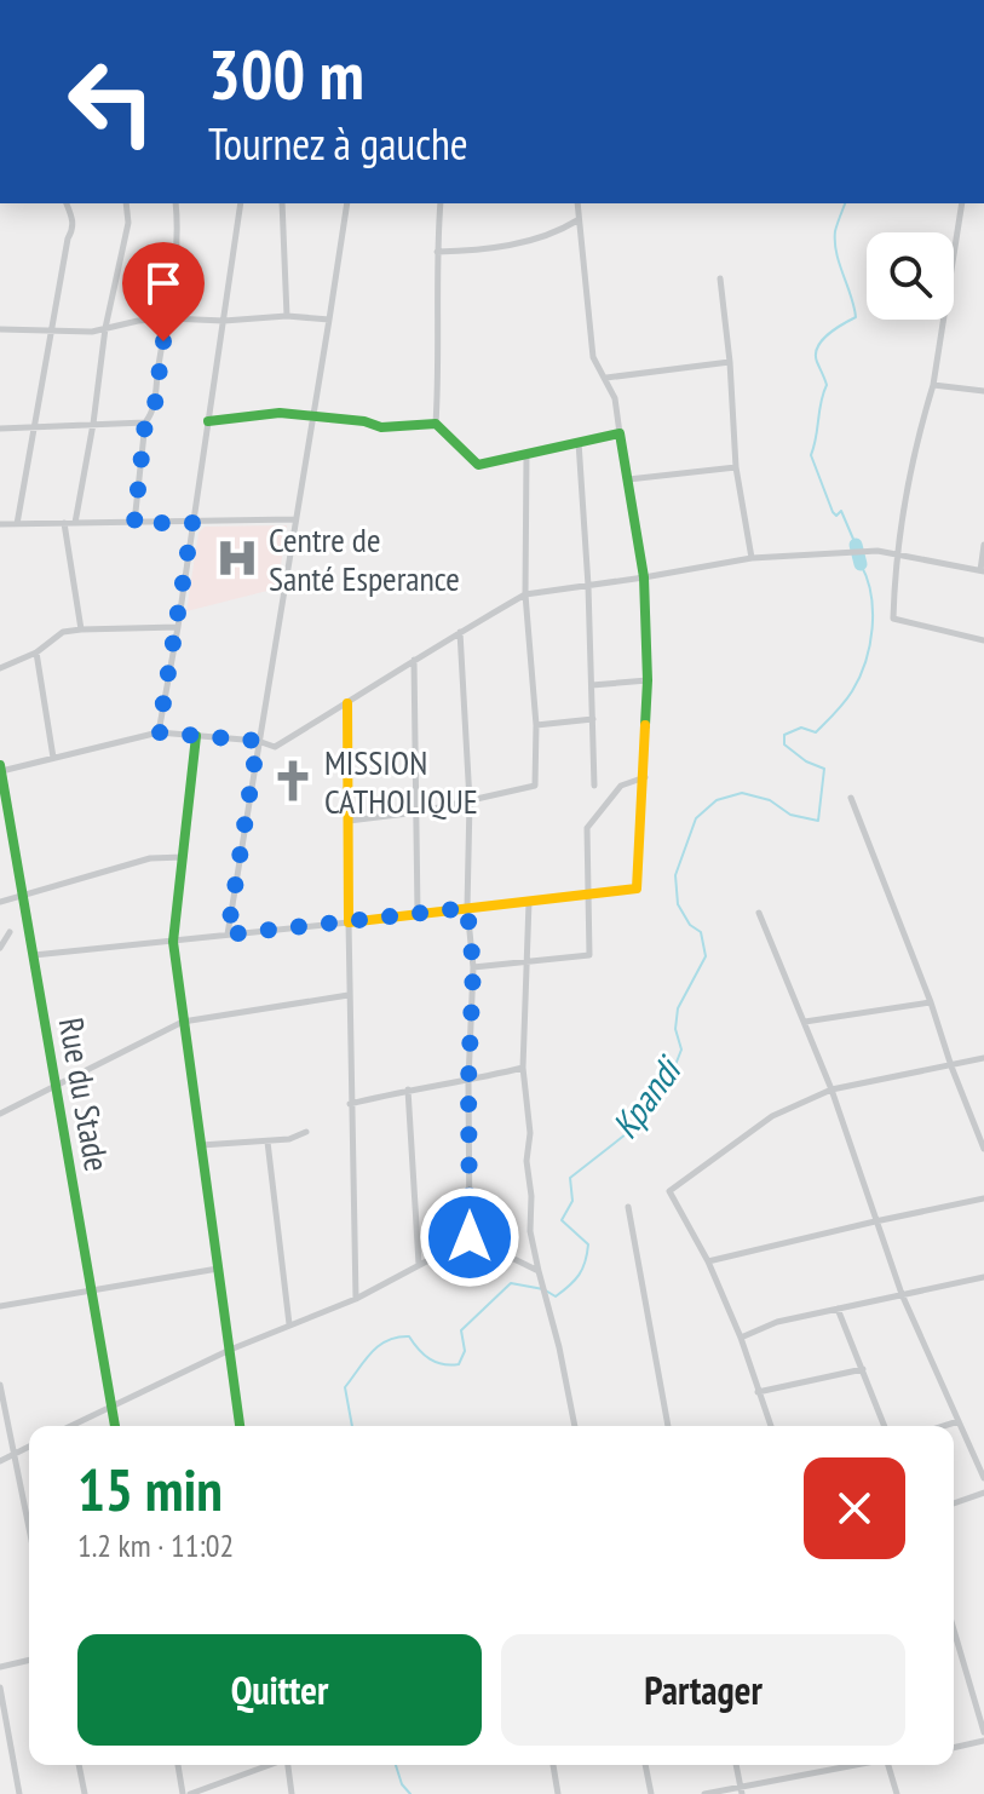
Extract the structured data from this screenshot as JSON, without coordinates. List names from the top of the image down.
{
  "streets": {
    "street": ["Rue du Stade"]
  },
  "water": ["Kpandi"],
  "places": {
    "hospital": ["Centre de Santé Esperance"],
    "church": ["MISSION CATHOLIQUE"]
  },
  "page": {
    "turn": ["300 m", "Tournez à gauche"],
    "heading": ["15 min", "1.2 km · 11:02"],
    "buttons": ["Quitter", "Partager"]
  }
}
